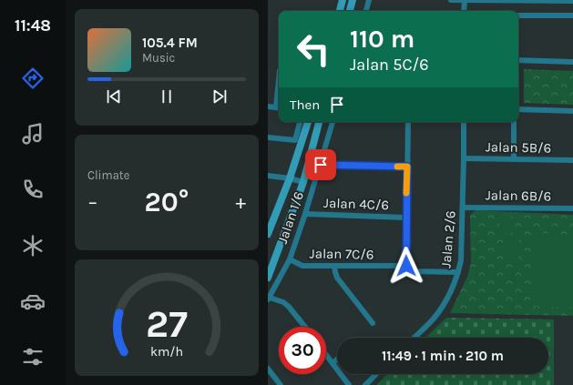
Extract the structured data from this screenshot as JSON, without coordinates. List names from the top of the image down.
{
  "streets": {
    "street": [
      "Jalan 5B/6",
      "Jalan 6B/6",
      "Jalan 4C/6",
      "Jalan 1/6",
      "Jalan 2/6",
      "Jalan 7C/6"
    ]
  },
  "crossings": [
    ["Jalan 5B/6", "Jalan 2/6"],
    ["Jalan 6B/6", "Jalan 2/6"],
    ["Jalan 4C/6", "Jalan 1/6"],
    ["Jalan 4C/6", "Jalan 7C/6"],
    ["Jalan 1/6", "Jalan 7C/6"],
    ["Jalan 2/6", "Jalan 7C/6"]
  ],
  "page": {
    "tabs": "11:48",
    "turn": ["110 m", "Jalan 5C/6"],
    "song": ["105.4 FM", "Music"],
    "then": "Then",
    "tile": "Climate",
    "heat": ["−", "20°", "+"],
    "limit": "30",
    "trip": "11:49 · 1 min · 210 m",
    "gauge": ["27", "km/h"]
  }
}
